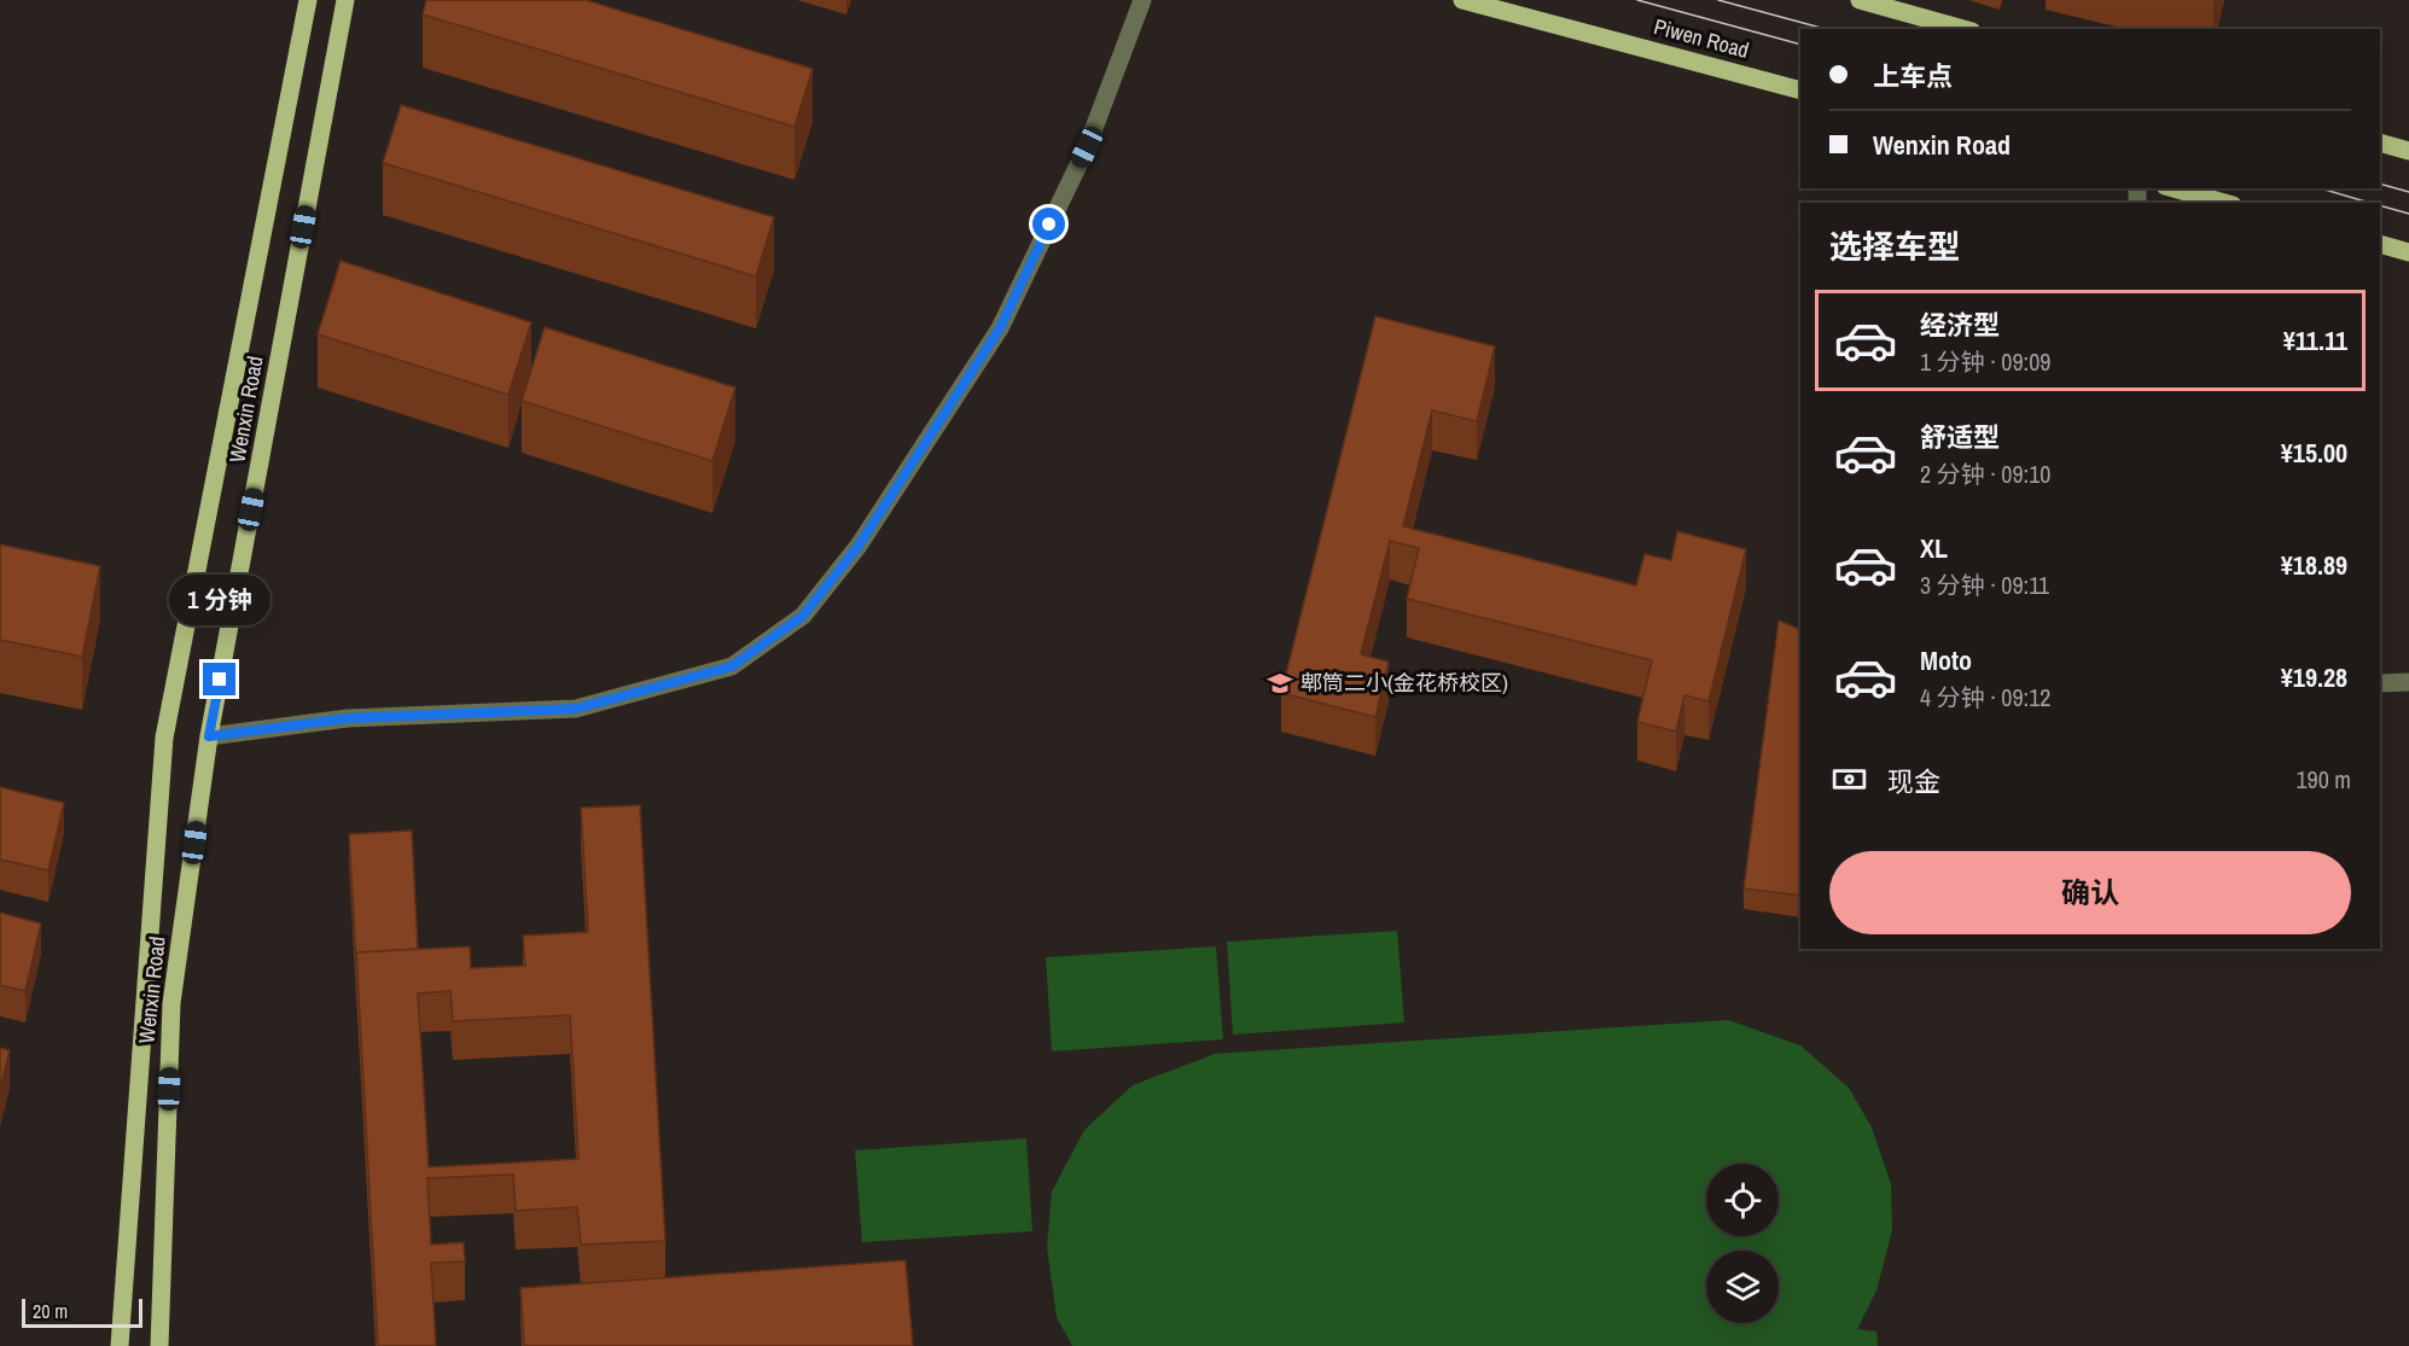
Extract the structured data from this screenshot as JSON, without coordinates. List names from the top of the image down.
{
  "streets": {
    "main road": ["Piwen Road", "Wenxin Road"]
  },
  "places": {
    "school or university": ["郫筒二小(金花桥校区)"]
  },
  "scale_bar": "20 m",
  "page": {
    "banner": ["上车点", "Wenxin Road"],
    "heading": "选择车型",
    "list": [
      {
        "name": "经济型",
        "note": "1 分钟 · 09:09",
        "value": "¥11.11"
      },
      {
        "name": "舒适型",
        "note": "2 分钟 · 09:10",
        "value": "¥15.00"
      },
      {
        "name": "XL",
        "note": "3 分钟 · 09:11",
        "value": "¥18.89"
      },
      {
        "name": "Moto",
        "note": "4 分钟 · 09:12",
        "value": "¥19.28"
      }
    ],
    "bubble": "1 分钟",
    "pay": ["现金", "190 m"],
    "buttons": "确认",
    "scale": "20 m"
  }
}
